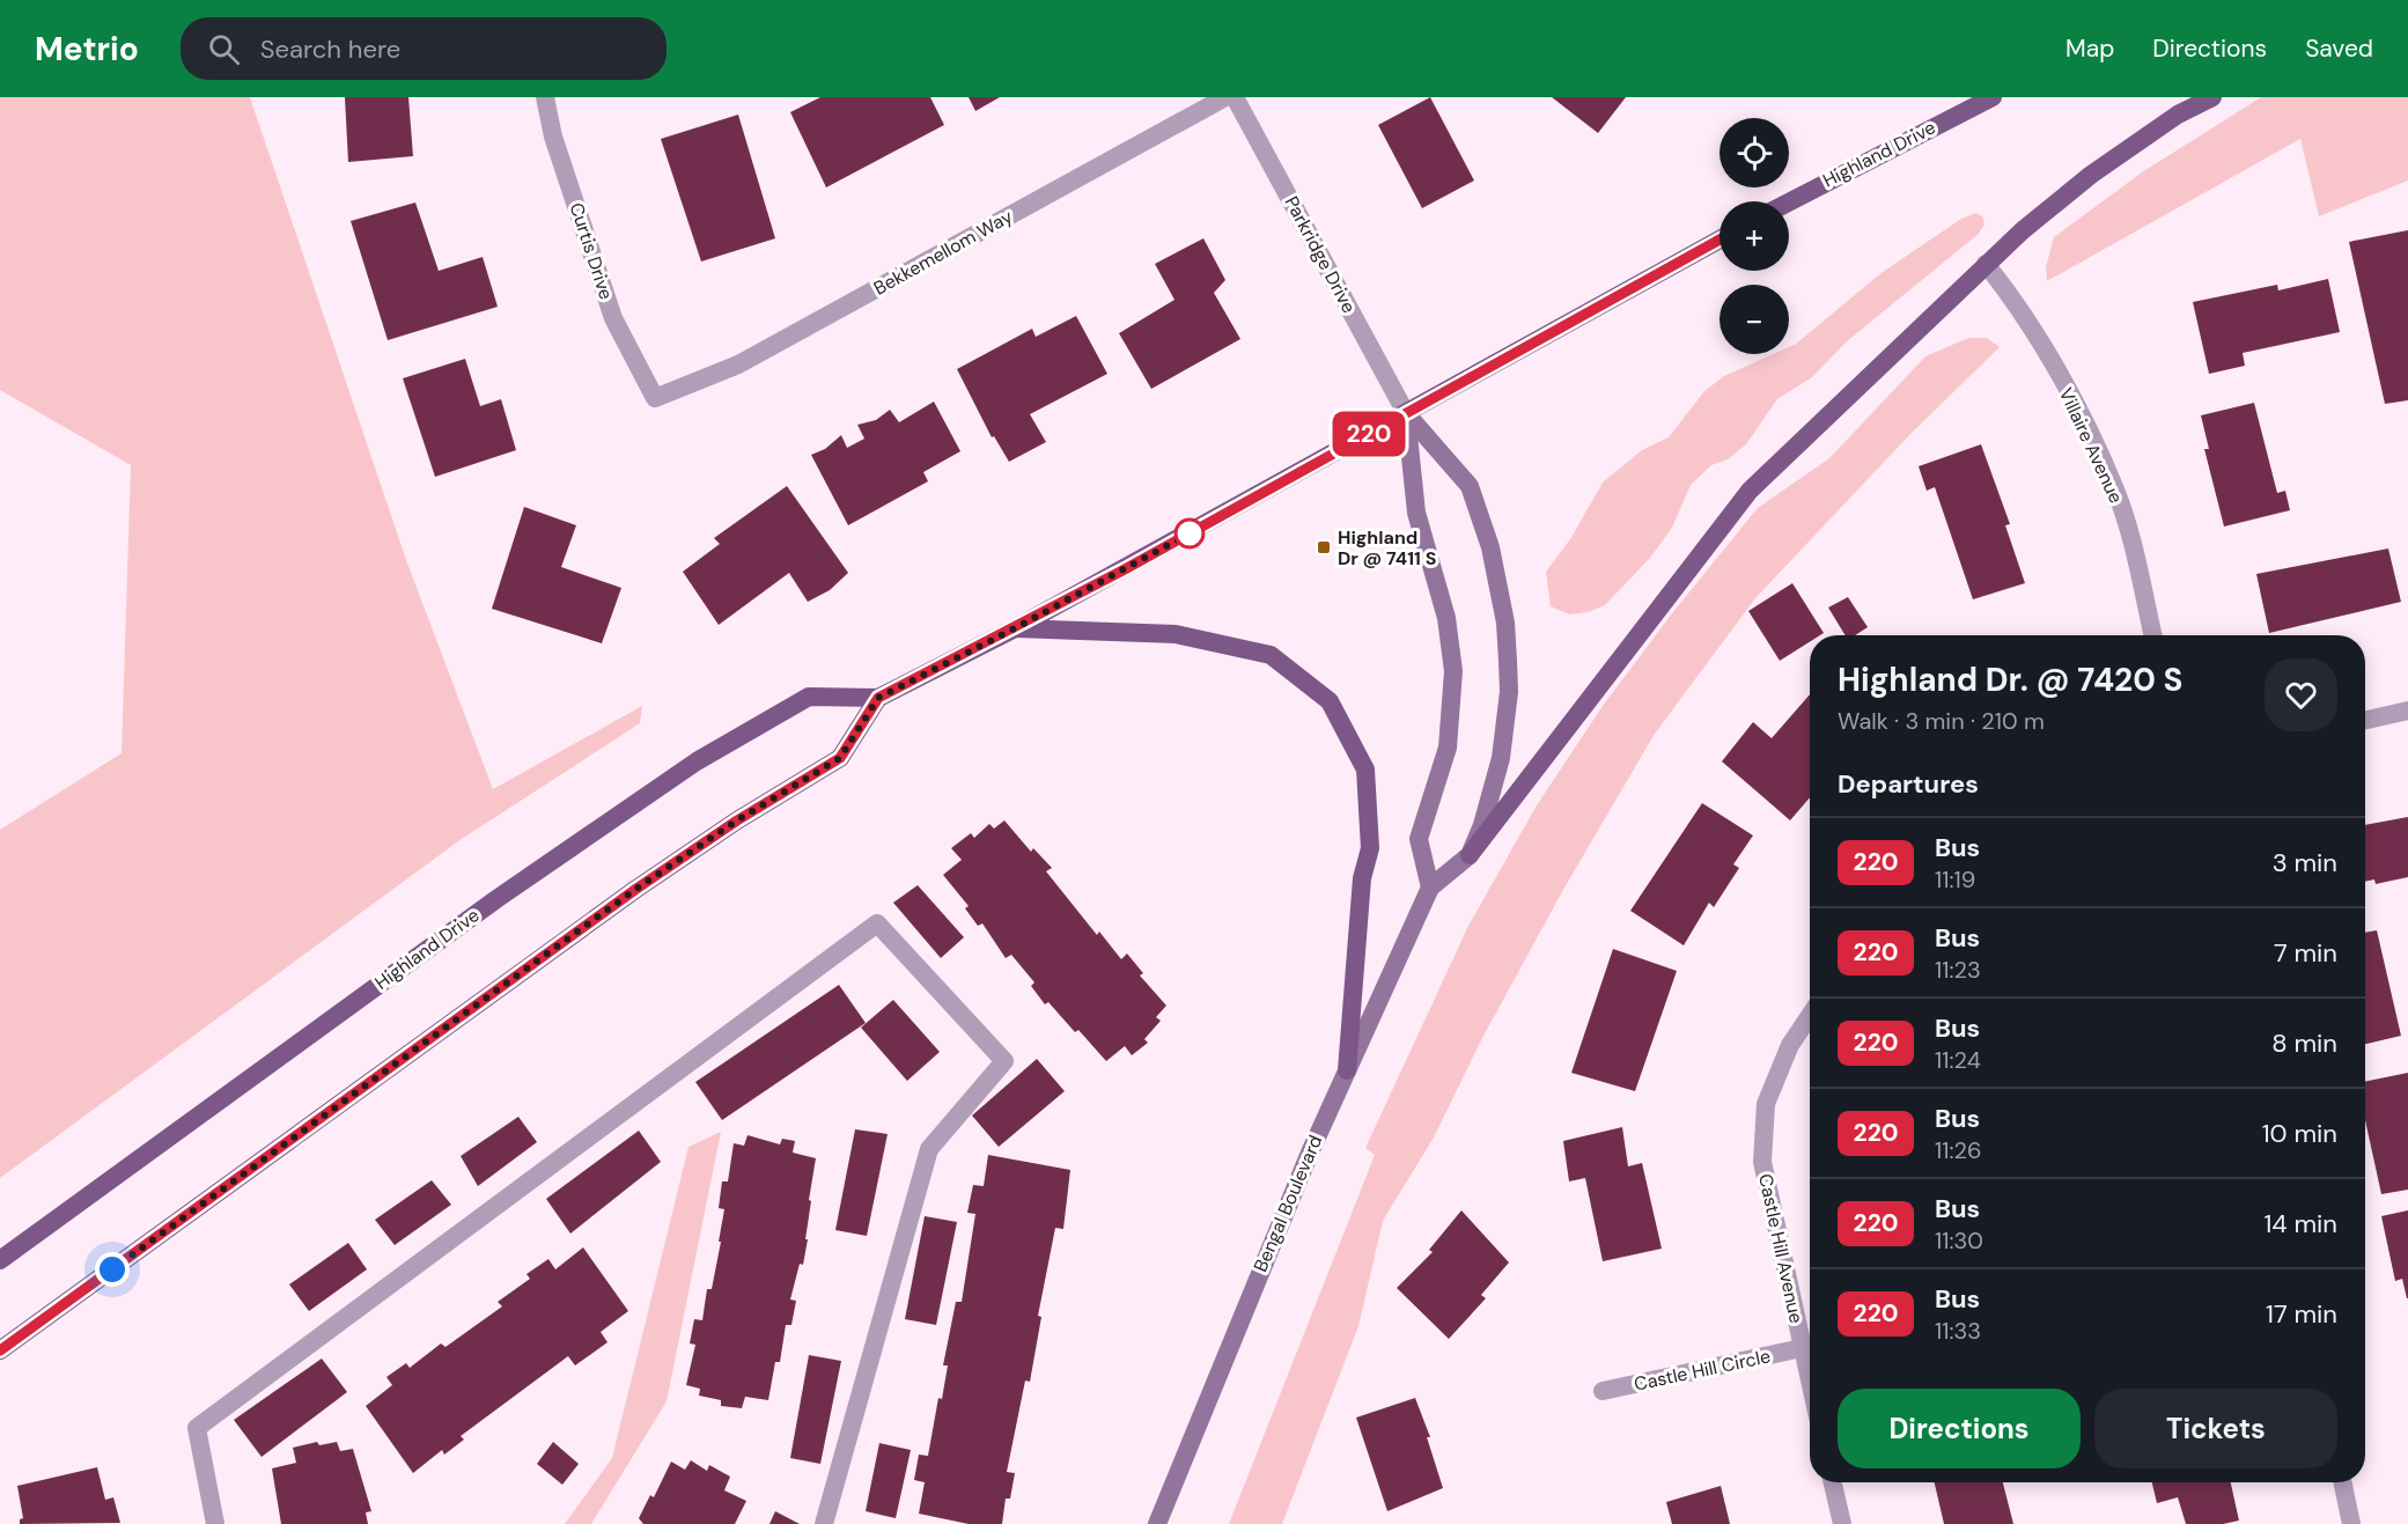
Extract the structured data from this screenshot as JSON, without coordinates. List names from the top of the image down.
{
  "streets": {
    "main road": ["Highland Drive", "Bengal Boulevard"],
    "street": [
      "Curtis Drive",
      "Bekkemellom Way",
      "Parkridge Drive",
      "Villaire Avenue",
      "Castle Hill Avenue",
      "Castle Hill Circle"
    ]
  },
  "crossings": [
    ["Highland Drive", "Parkridge Drive"],
    ["Highland Drive", "Bengal Boulevard"],
    ["Curtis Drive", "Bekkemellom Way"],
    ["Parkridge Drive", "Bengal Boulevard"],
    ["Castle Hill Avenue", "Castle Hill Circle"]
  ],
  "places": {
    "transit": ["Highland Dr @ 7411 S"]
  },
  "lines": ["bus line 220"],
  "page": {
    "header": "Metrio",
    "search": "Search here",
    "nav": ["Map", "Directions", "Saved"],
    "on_map": "220",
    "map_buttons": ["+", "−"],
    "heading": [
      ["Highland Dr. @ 7420 S", "Walk · 3 min · 210 m"],
      "Departures"
    ],
    "list": [
      {
        "mark": "220",
        "name": "Bus",
        "note": "11:19",
        "value": "3 min"
      },
      {
        "mark": "220",
        "name": "Bus",
        "note": "11:23",
        "value": "7 min"
      },
      {
        "mark": "220",
        "name": "Bus",
        "note": "11:24",
        "value": "8 min"
      },
      {
        "mark": "220",
        "name": "Bus",
        "note": "11:26",
        "value": "10 min"
      },
      {
        "mark": "220",
        "name": "Bus",
        "note": "11:30",
        "value": "14 min"
      },
      {
        "mark": "220",
        "name": "Bus",
        "note": "11:33",
        "value": "17 min"
      }
    ],
    "buttons": ["Directions", "Tickets"]
  }
}
